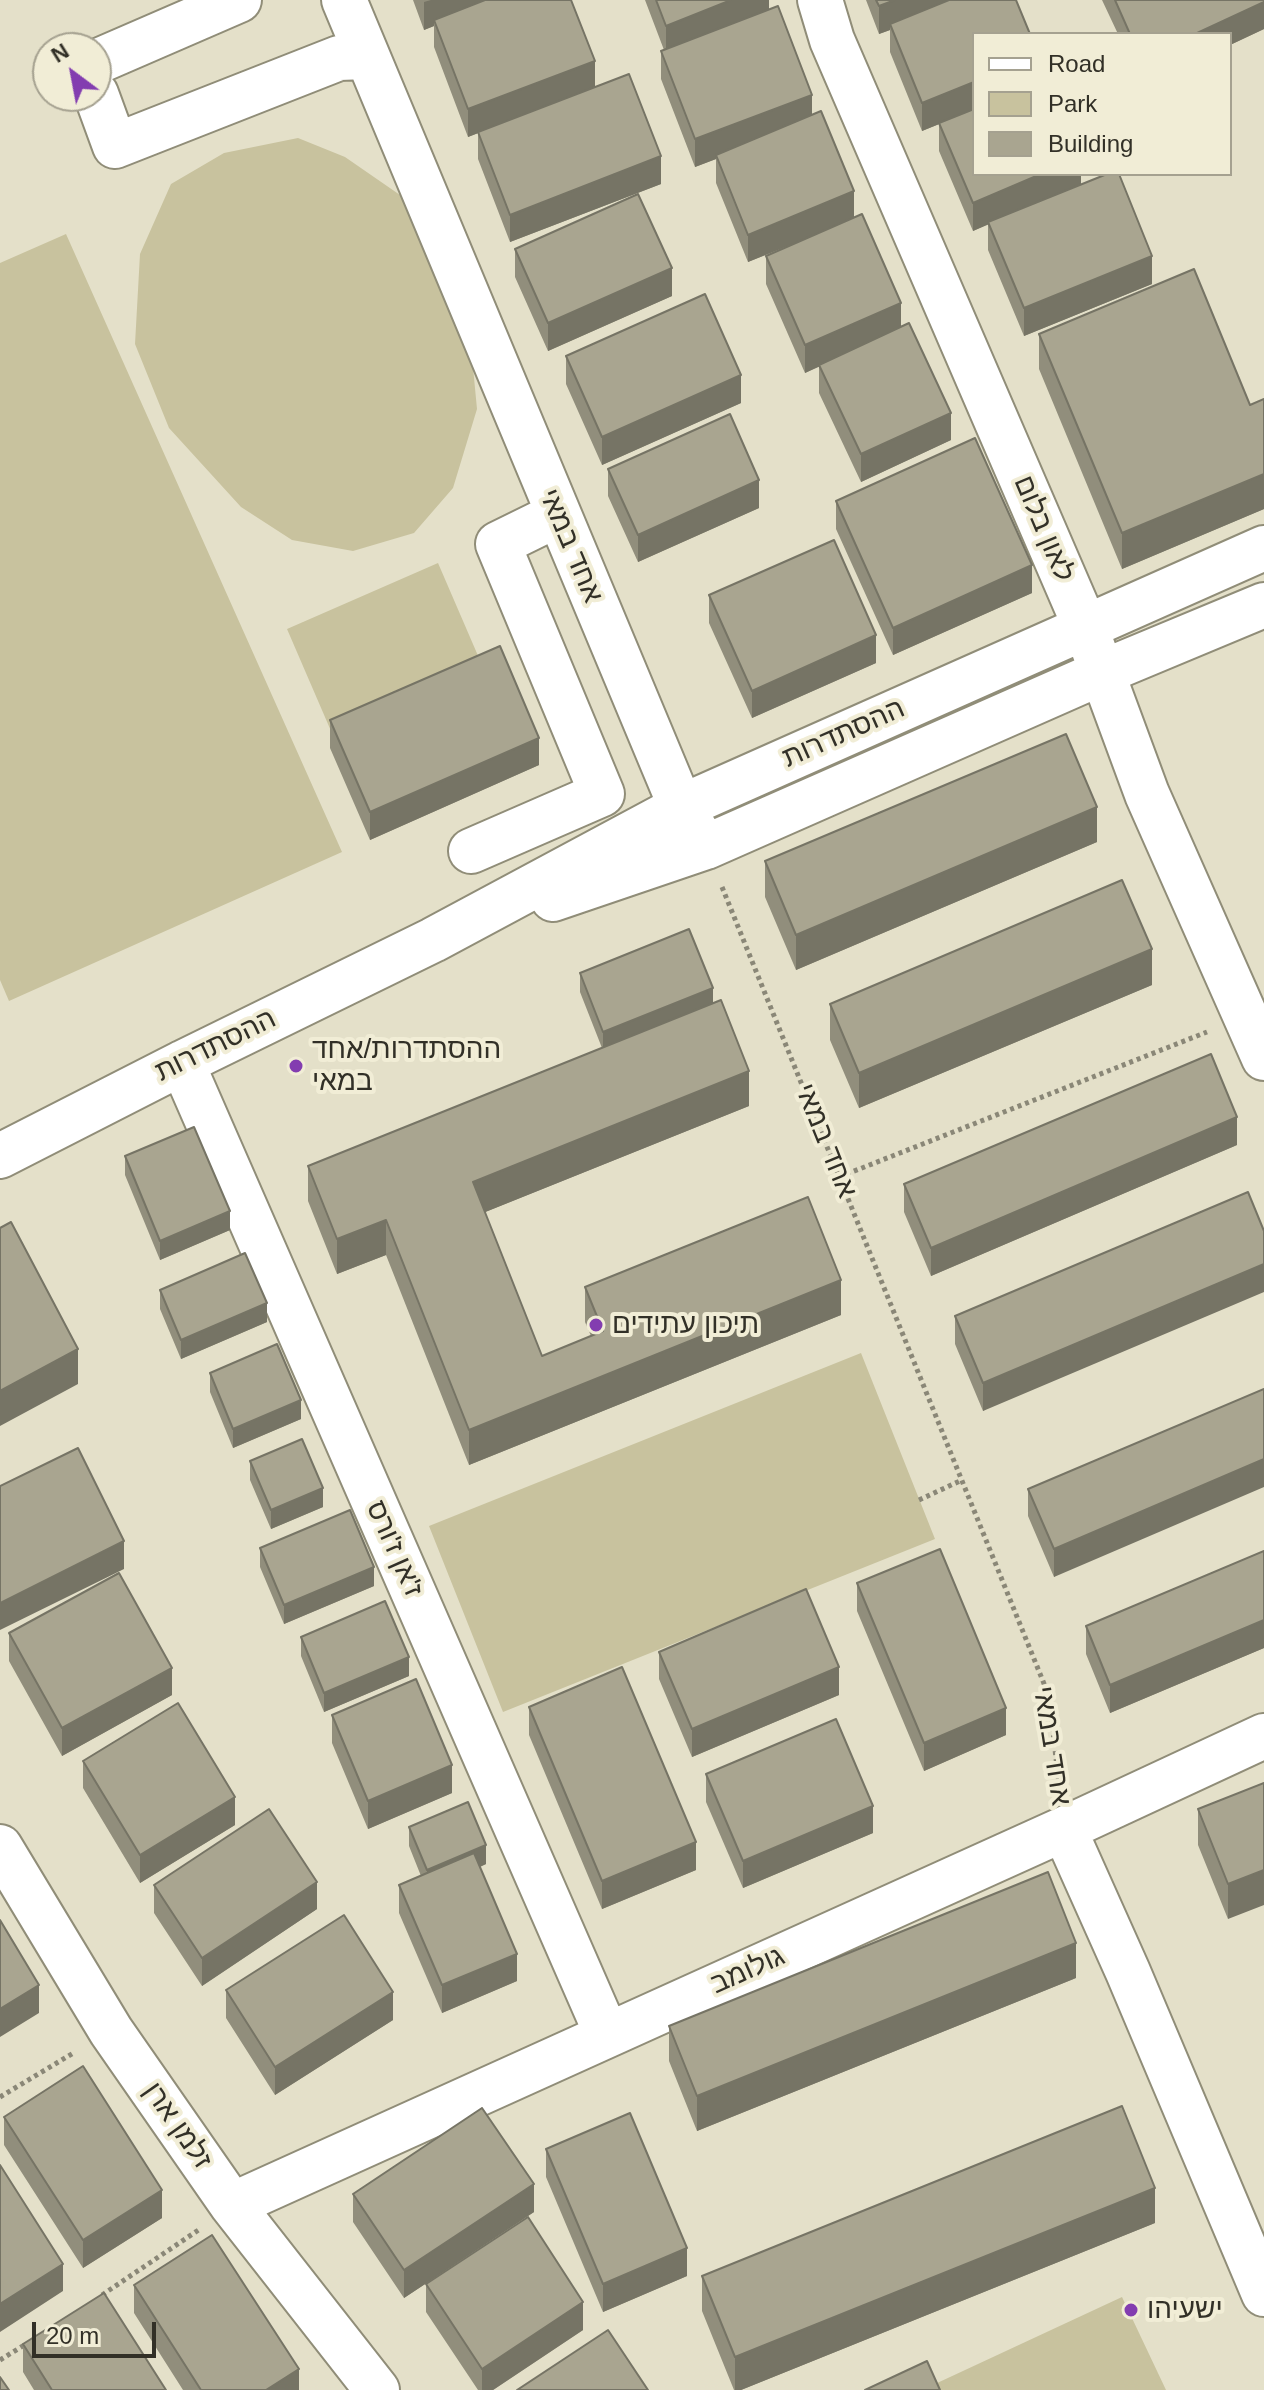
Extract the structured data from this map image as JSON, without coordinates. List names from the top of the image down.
{
  "streets": {
    "street": [
      "לאון בלום",
      "אחד במאי",
      "ההסתדרות",
      "ז'אן ז'ורס",
      "גולומב",
      "זלמן ארן"
    ]
  },
  "crossings": [
    ["לאון בלום", "ההסתדרות"],
    ["אחד במאי", "ההסתדרות"],
    ["אחד במאי", "גולומב"],
    ["ההסתדרות", "ז'אן ז'ורס"],
    ["ז'אן ז'ורס", "גולומב"],
    ["גולומב", "זלמן ארן"]
  ],
  "places": ["ההסתדרות/אחד במאי", "תיכון עתידים", "ישעיהו"],
  "legend": ["Road", "Park", "Building"],
  "scale_bar": "20 m",
  "north": "top left"
}
